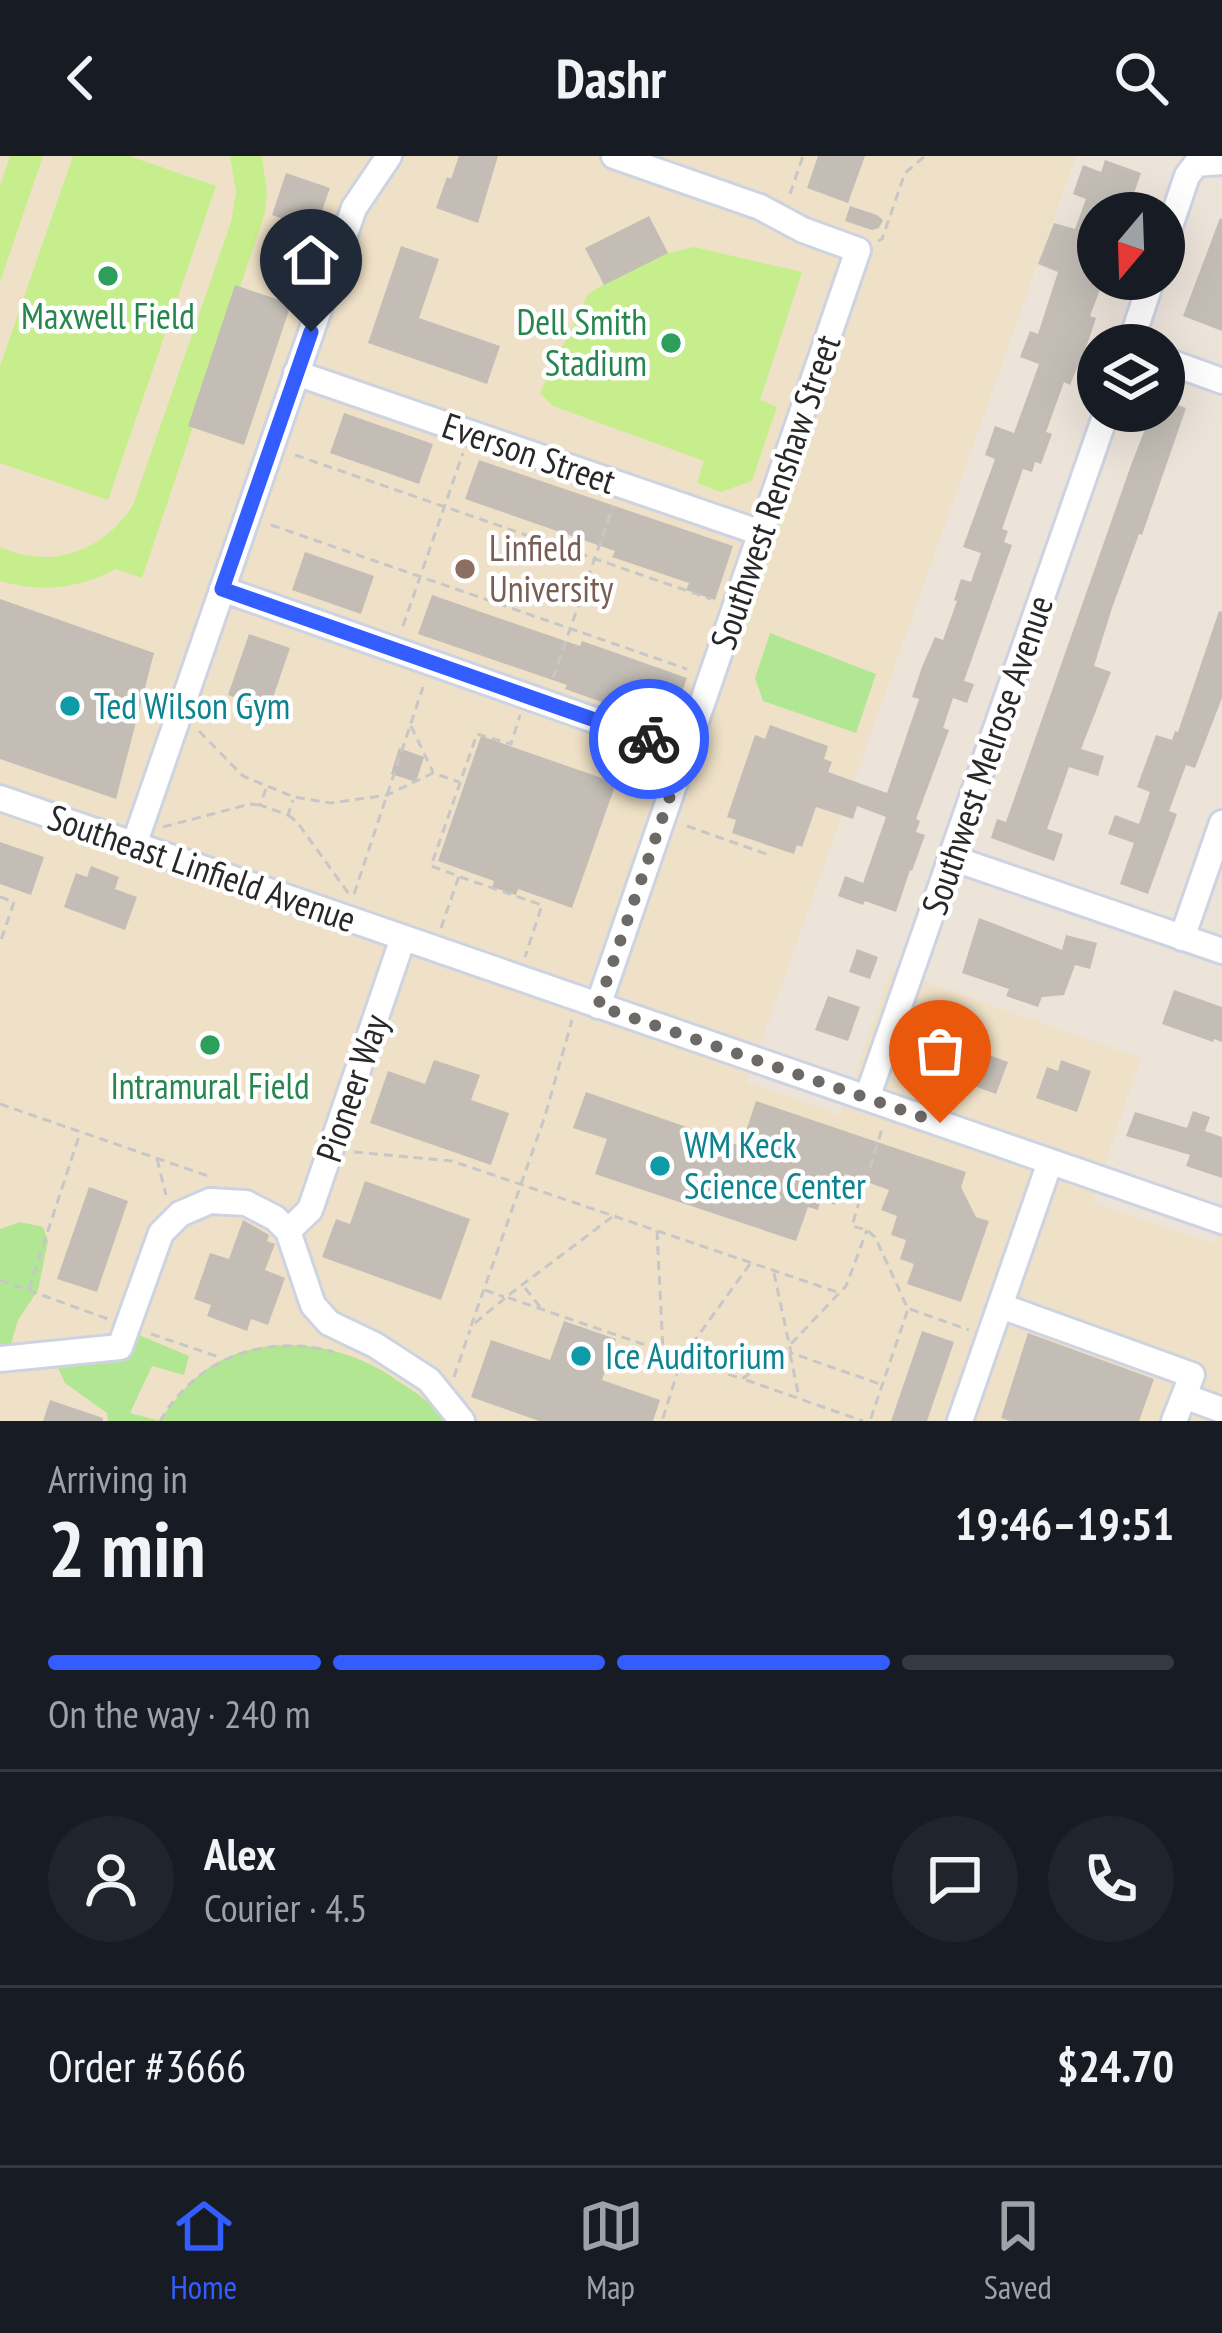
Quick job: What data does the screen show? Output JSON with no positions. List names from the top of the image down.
{
  "streets": {
    "street": [
      "Everson Street",
      "Southwest Renshaw Street",
      "Southwest Melrose Avenue",
      "Southeast Linfield Avenue",
      "Pioneer Way"
    ]
  },
  "crossings": [
    ["Everson Street", "Southwest Renshaw Street"],
    ["Southwest Renshaw Street", "Southeast Linfield Avenue"],
    ["Southwest Melrose Avenue", "Southeast Linfield Avenue"],
    ["Southeast Linfield Avenue", "Pioneer Way"]
  ],
  "places": [
    "Maxwell Field",
    "Dell Smith Stadium",
    "Linfield University",
    "Ted Wilson Gym",
    "Intramural Field",
    "WM Keck Science Center",
    "Ice Auditorium"
  ],
  "north": "bottom",
  "page": {
    "header": "Dashr",
    "heading": ["2 min", "Arriving in", "19:46–19:51"],
    "panel": [
      "Alex",
      "Courier · 4.5",
      "Order #3666",
      "$24.70"
    ],
    "bar": "On the way · 240 m",
    "tabs": ["Home", "Map", "Saved"]
  }
}
